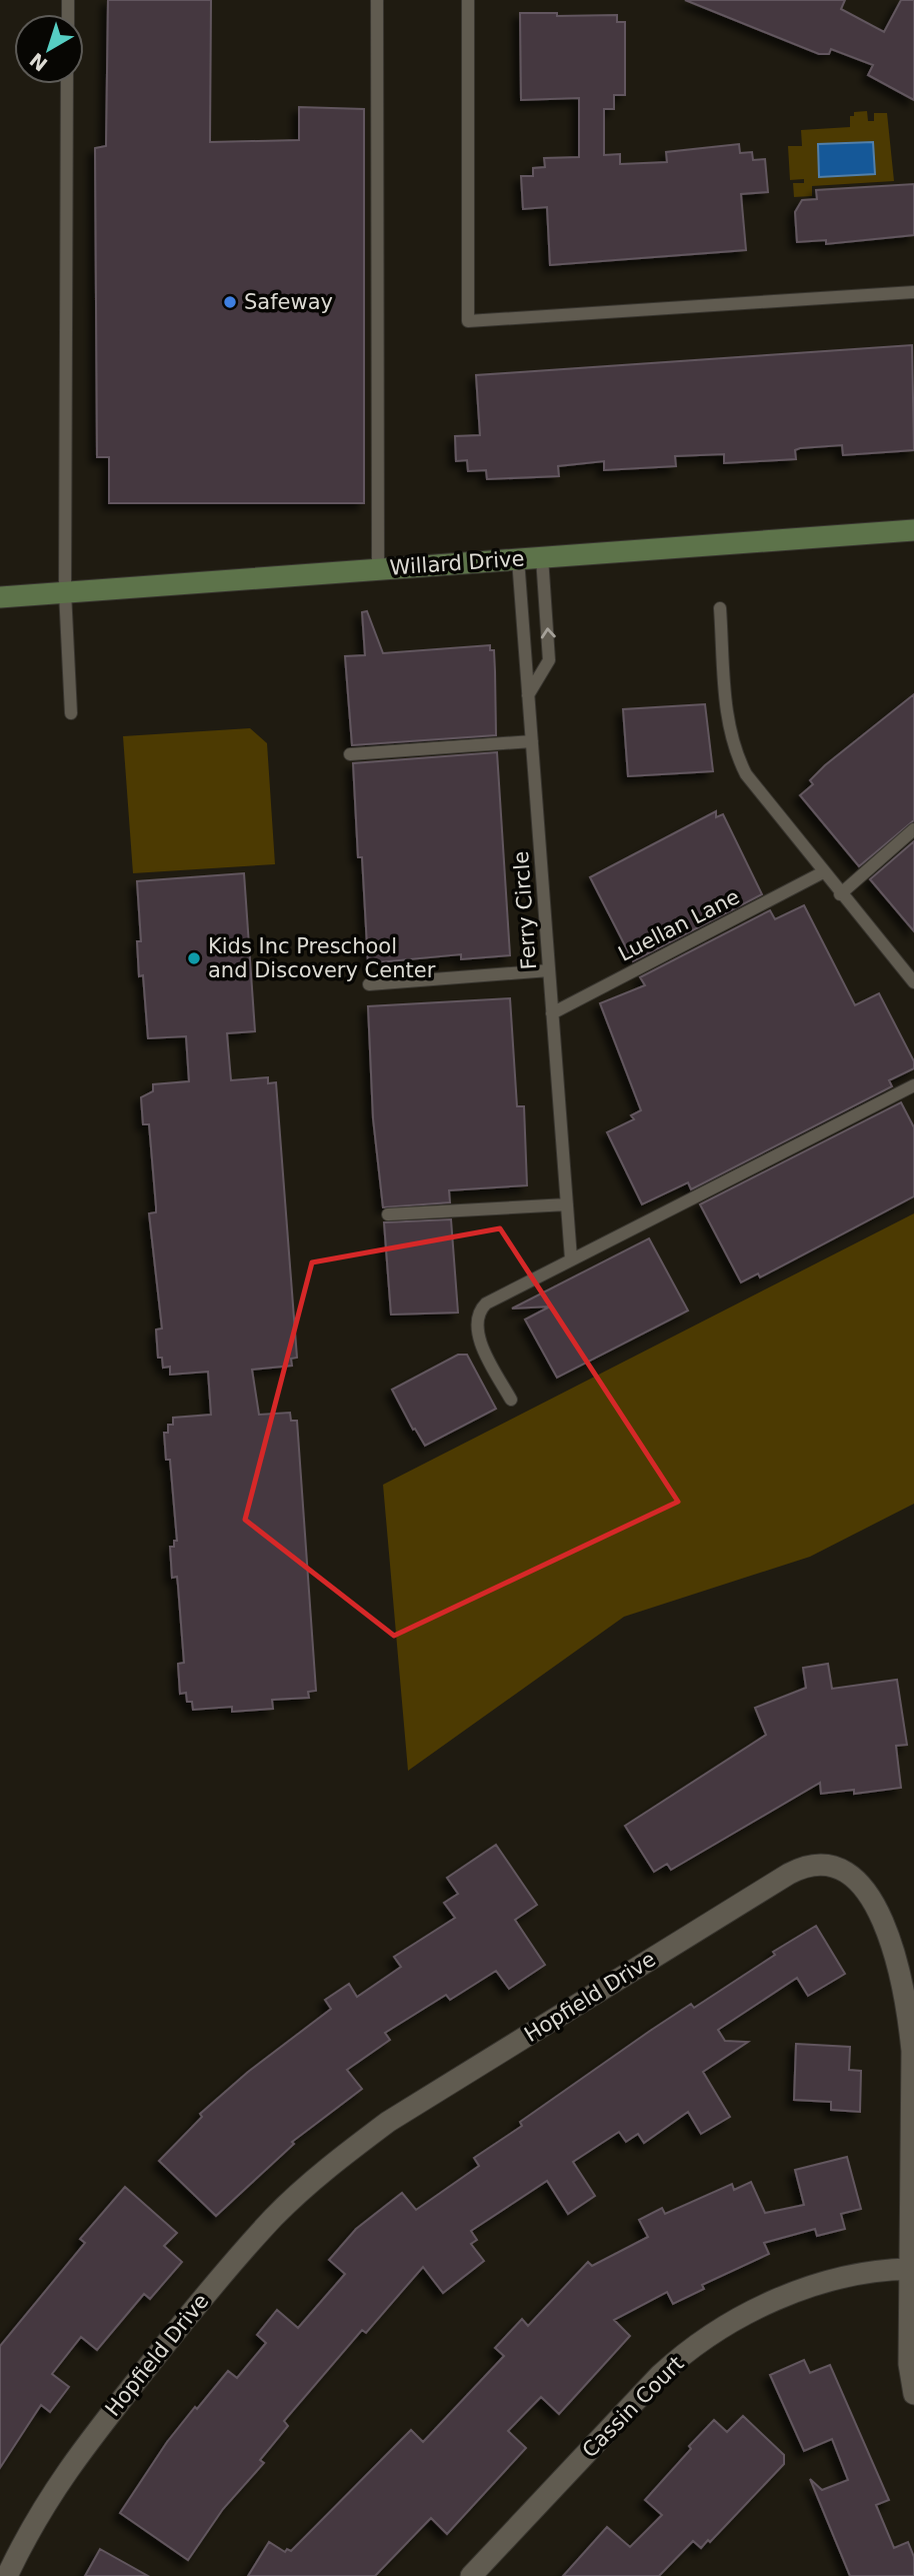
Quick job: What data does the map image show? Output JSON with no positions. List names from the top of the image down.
{
  "streets": {
    "street": ["Willard Drive", "Hopfield Drive", "Cassin Court"],
    "lane": ["Ferry Circle", "Luellan Lane"]
  },
  "crossings": [
    ["Willard Drive", "Ferry Circle"],
    ["Ferry Circle", "Luellan Lane"],
    ["Hopfield Drive", "Cassin Court"]
  ],
  "places": ["Safeway", "Kids Inc Preschool and Discovery Center"],
  "north": "bottom left"
}
